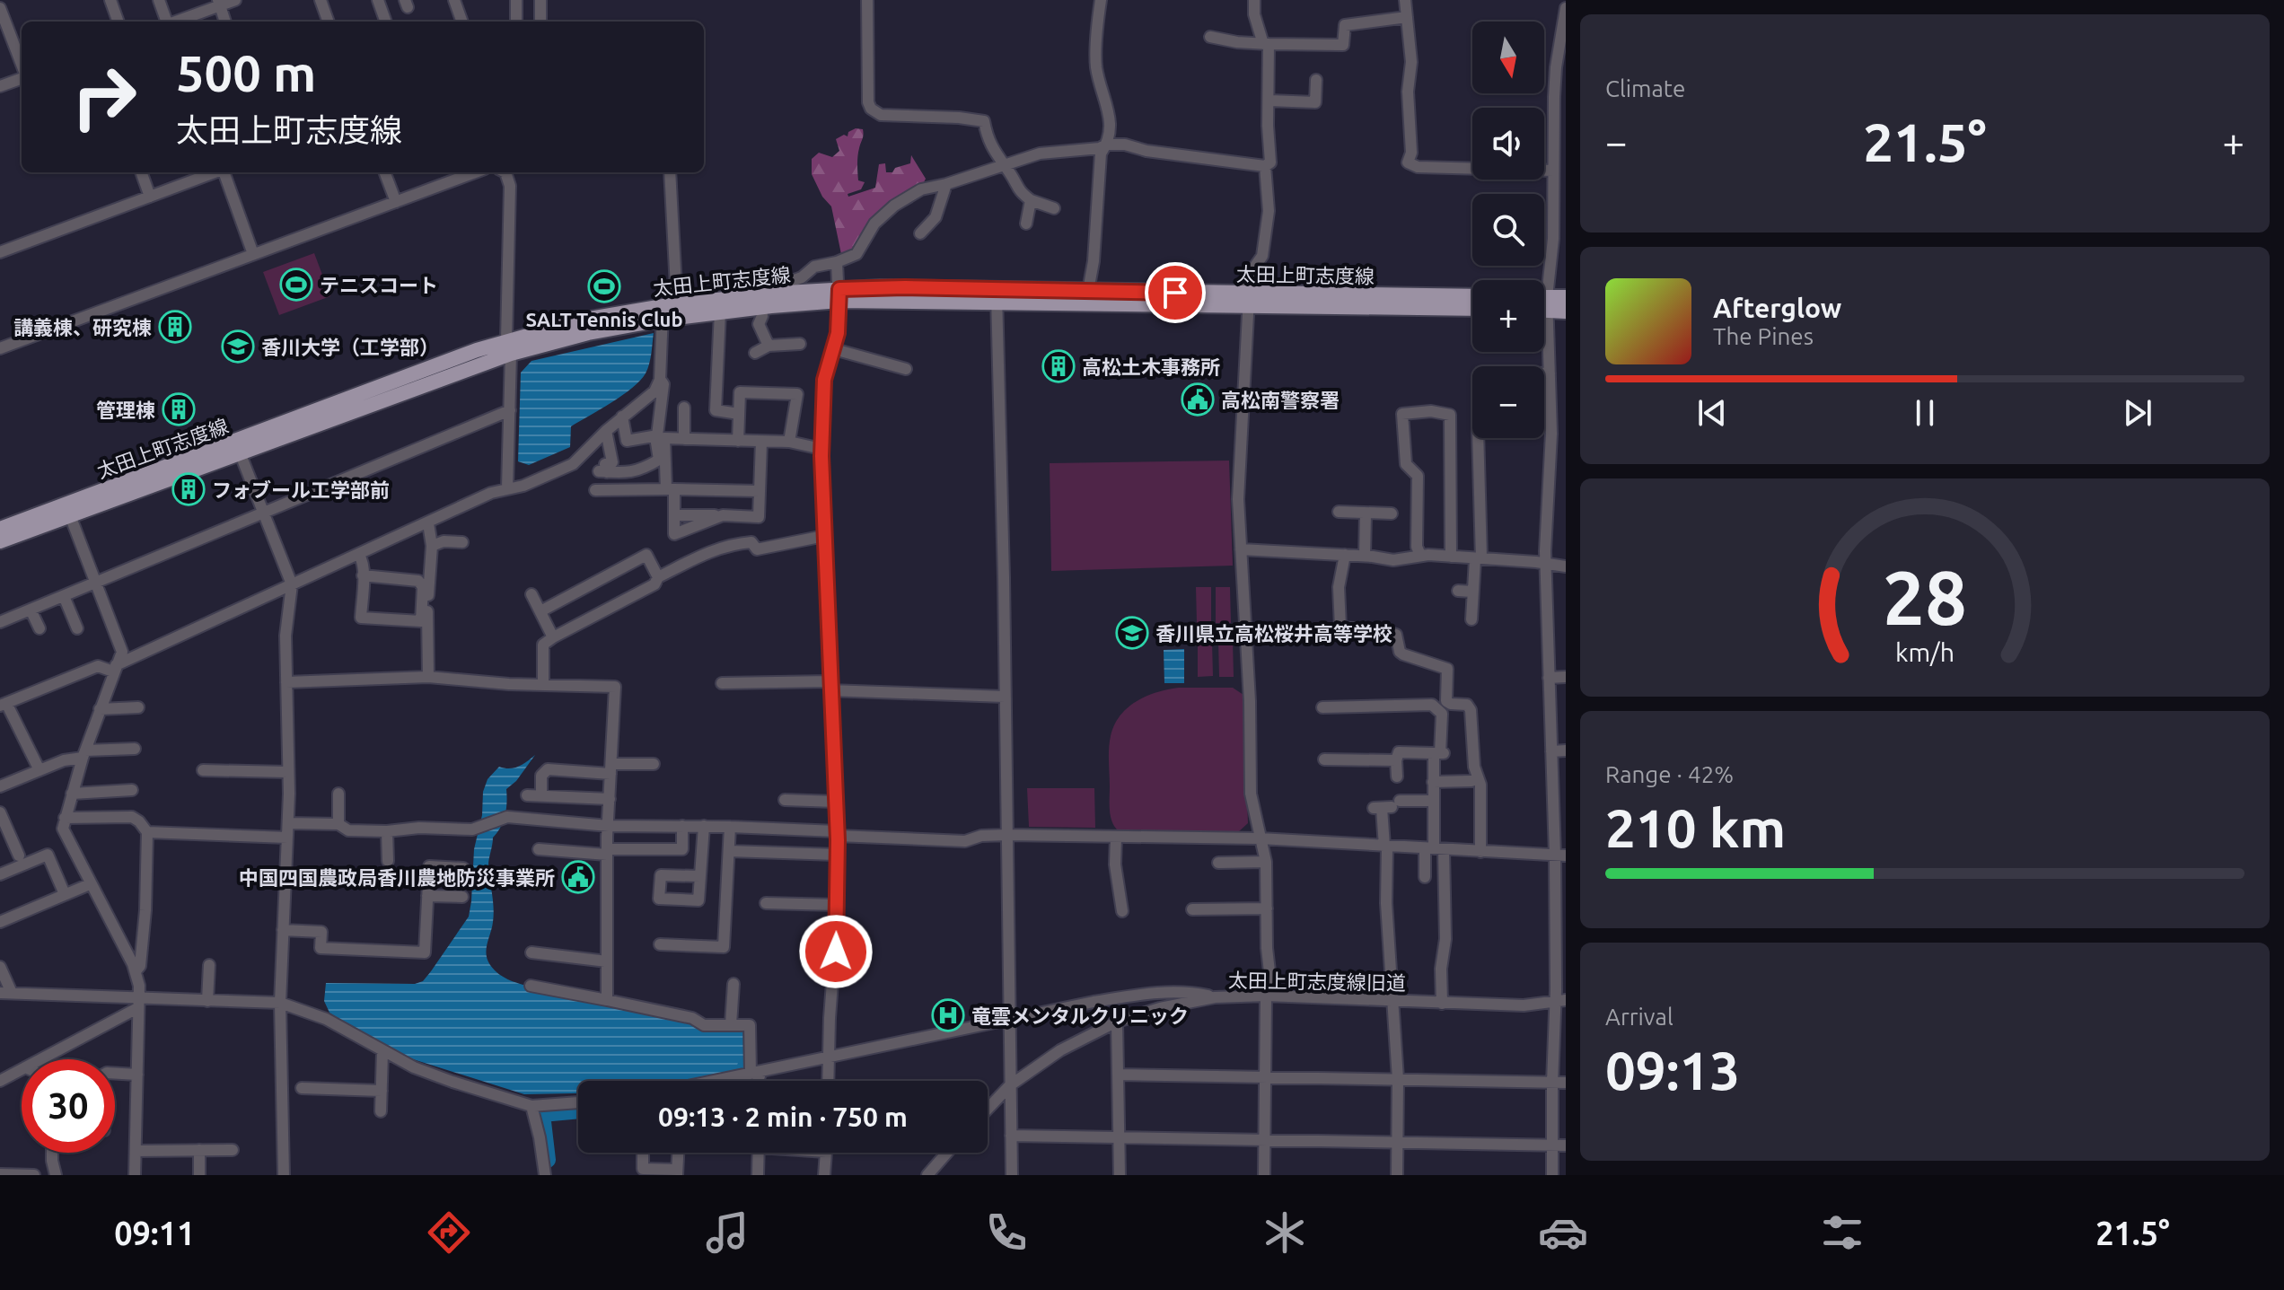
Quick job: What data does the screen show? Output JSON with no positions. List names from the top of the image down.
{
  "streets": {
    "main road": ["太田上町志度線"],
    "street": ["太田上町志度線旧道"]
  },
  "places": {
    "sports": ["テニスコート", "SALT Tennis Club"],
    "building": [
      "講義棟、研究棟",
      "高松土木事務所",
      "管理棟",
      "フォブール工学部前"
    ],
    "school or university": ["香川大学（工学部）", "香川県立高松桜井高等学校"],
    "public building": ["高松南警察署", "中国四国農政局香川農地防災事業所"],
    "hospital": ["竜雲メンタルクリニック"]
  },
  "north": "bottom",
  "page": {
    "tile": [
      "Climate",
      ["Range · 42%", "210 km"],
      ["Arrival", "09:13"]
    ],
    "map_buttons": ["+", "−"],
    "turn": ["500 m", "太田上町志度線"],
    "heat": ["−", "21.5°", "+"],
    "song": ["Afterglow", "The Pines"],
    "limit": "30",
    "trip": "09:13 · 2 min · 750 m",
    "tabs": ["09:11", "21.5°"],
    "gauge": ["28", "km/h"]
  }
}
